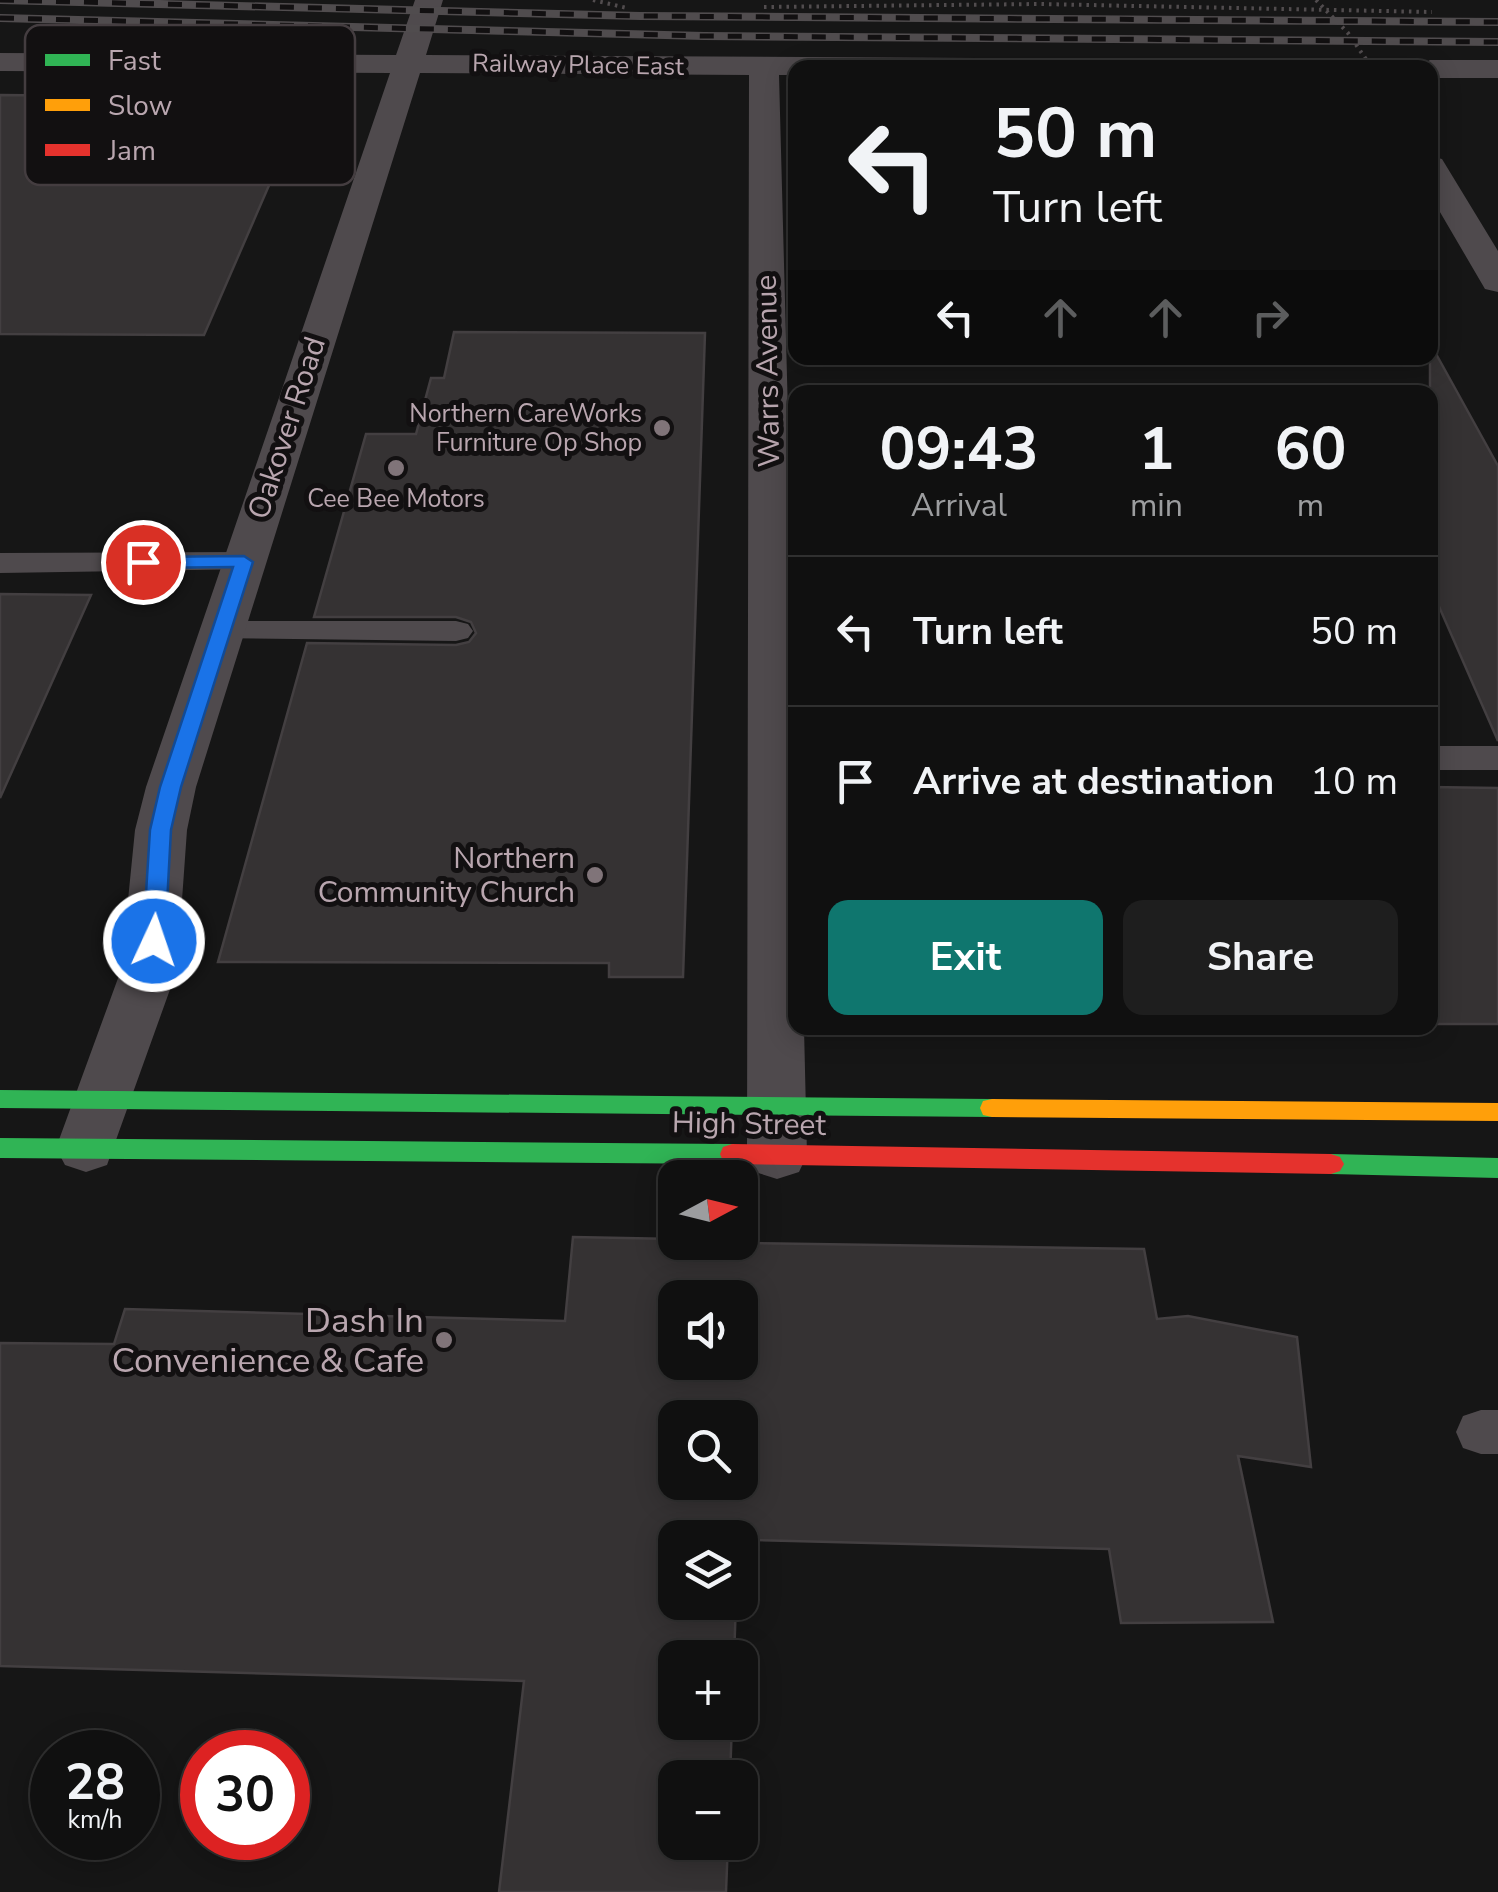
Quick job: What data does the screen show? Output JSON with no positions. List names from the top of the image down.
{
  "streets": {
    "main road": ["High Street"],
    "street": ["Railway Place East", "Warrs Avenue", "Oakover Road"]
  },
  "crossings": [
    ["Railway Place East", "Warrs Avenue"],
    ["Railway Place East", "Oakover Road"],
    ["Warrs Avenue", "High Street"],
    ["Oakover Road", "High Street"]
  ],
  "places": [
    "Northern CareWorks Furniture Op Shop",
    "Cee Bee Motors",
    "Northern Community Church",
    "Dash In Convenience & Cafe"
  ],
  "legend": ["Fast", "Slow", "Jam"],
  "north": "right",
  "page": {
    "turn": ["50 m", "Turn left"],
    "eta": [
      "09:43",
      "Arrival",
      "1",
      "min",
      "60",
      "m"
    ],
    "list": [
      {
        "name": "Turn left",
        "value": "50 m"
      },
      {
        "name": "Arrive at destination",
        "value": "10 m"
      }
    ],
    "buttons": ["Exit", "Share"],
    "map_buttons": ["+", "−"],
    "speed": "28 km/h",
    "limit": "30"
  }
}
